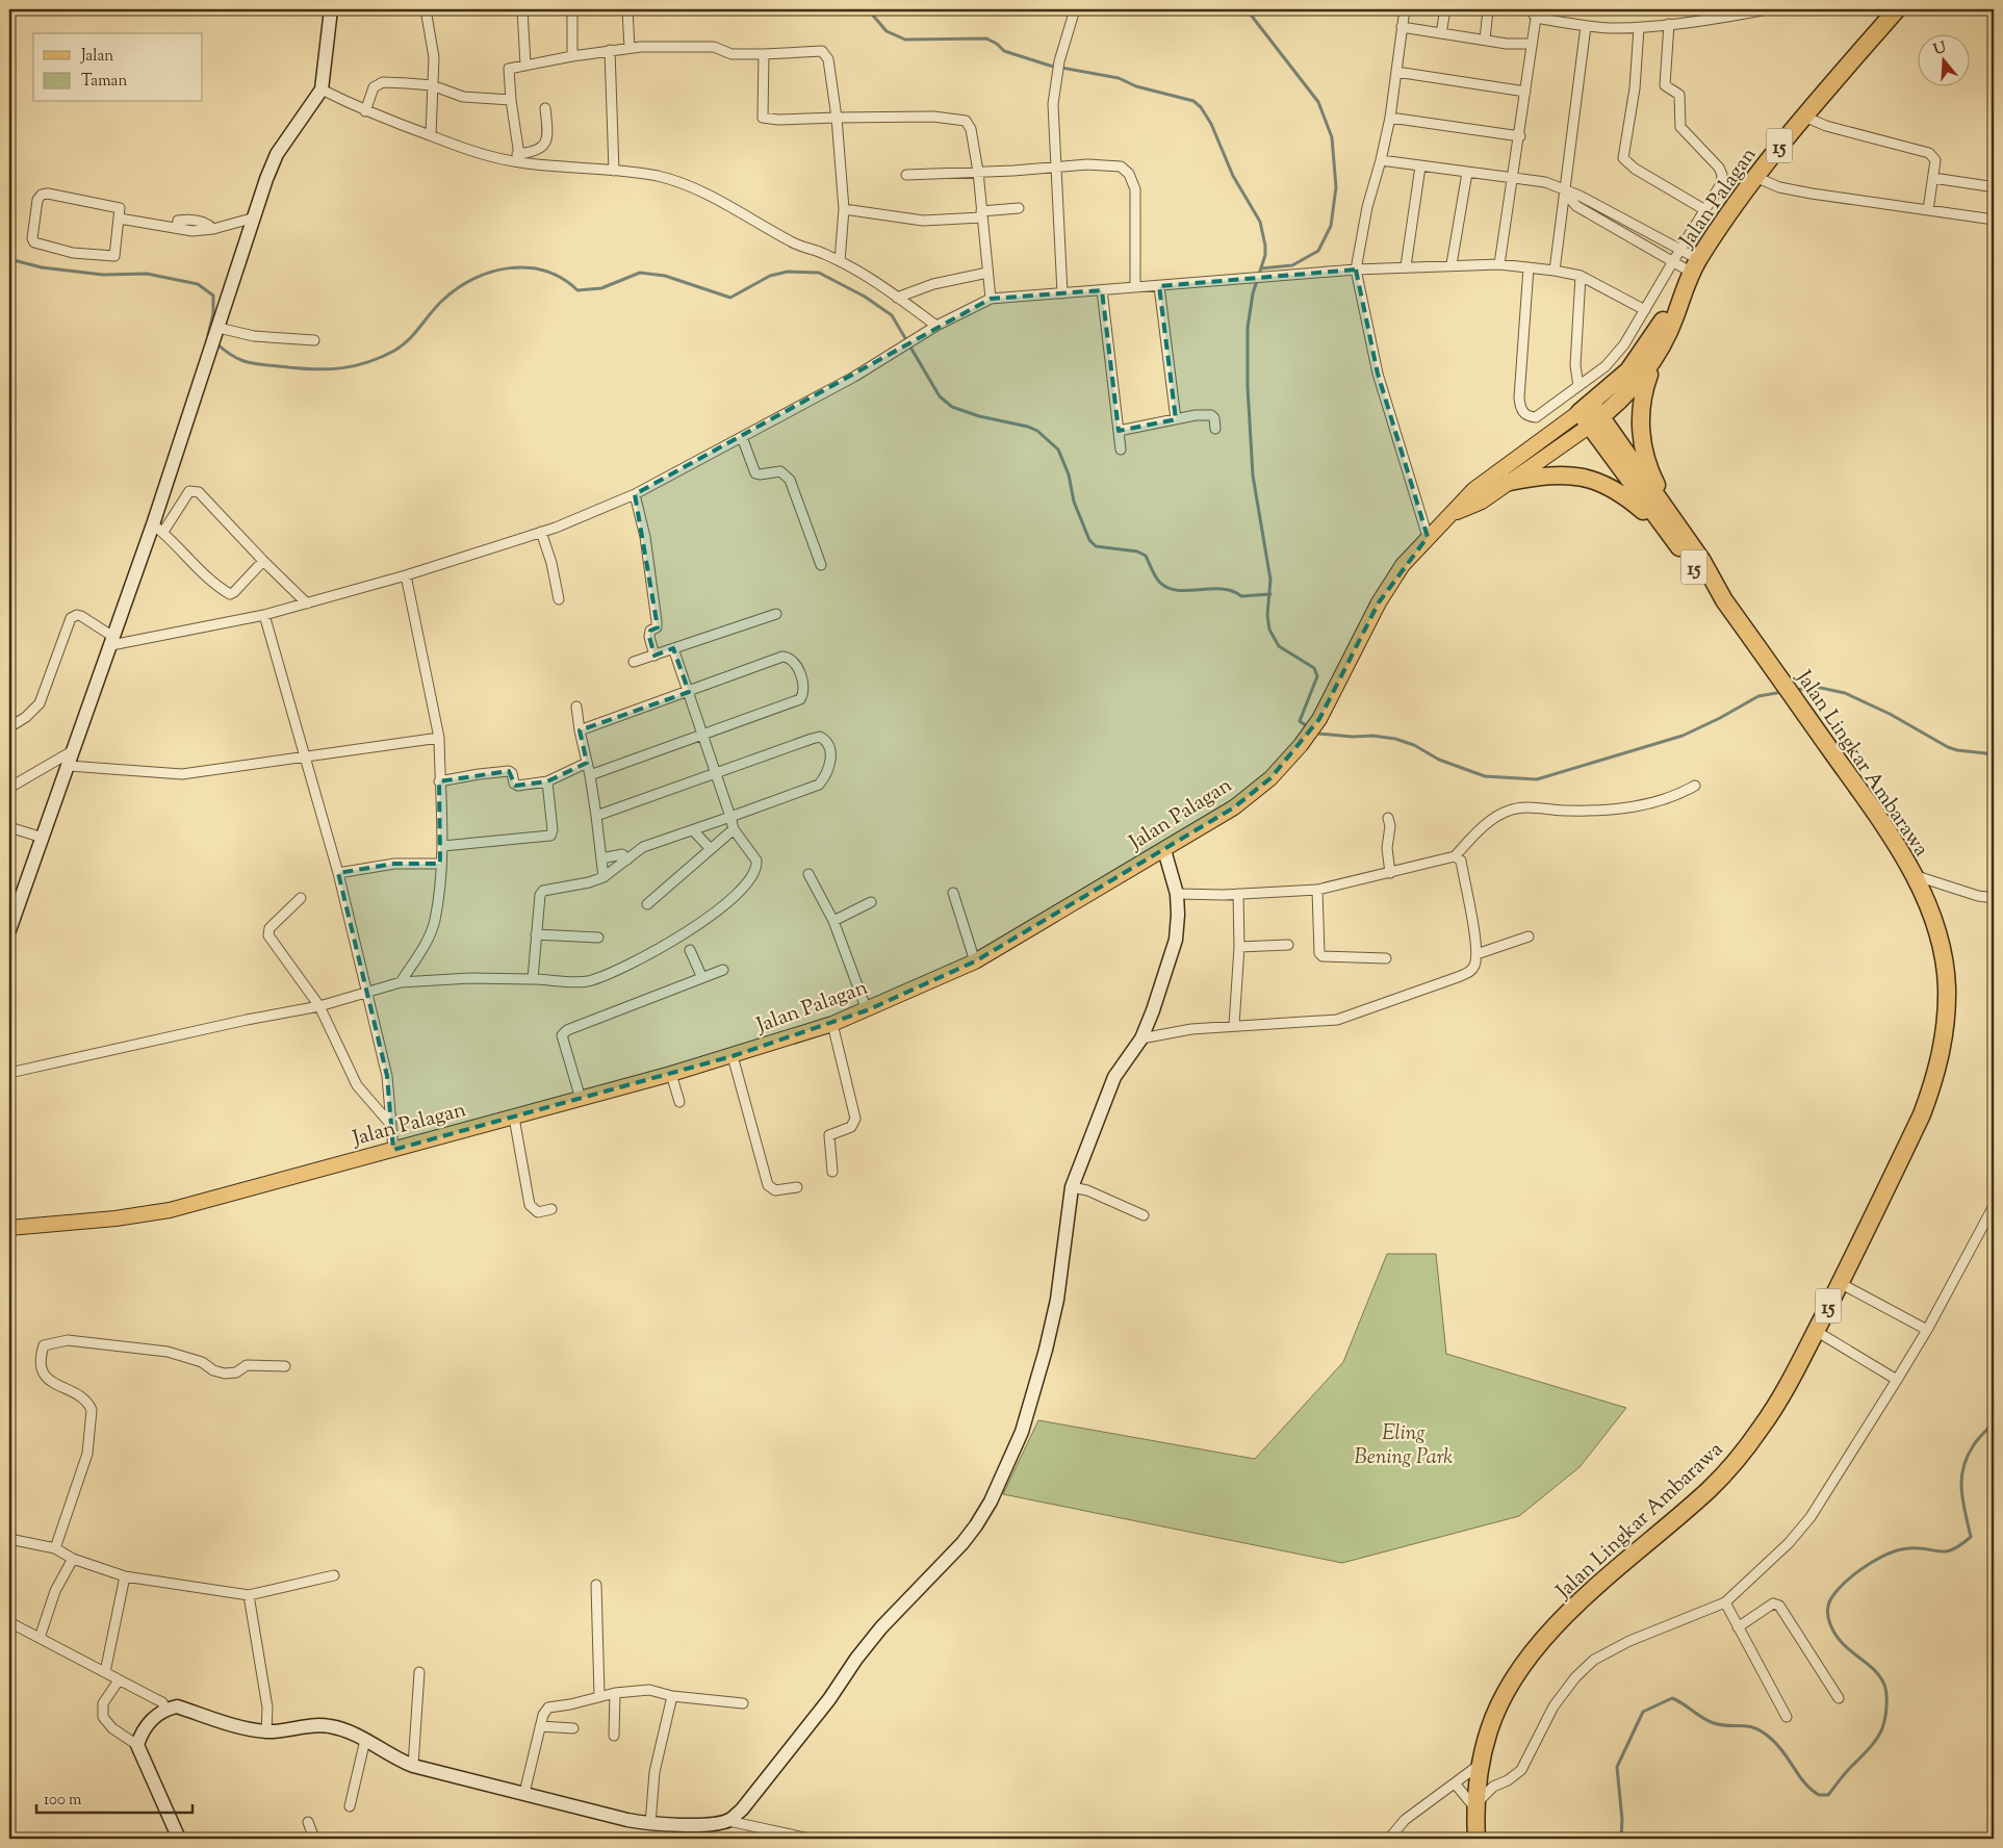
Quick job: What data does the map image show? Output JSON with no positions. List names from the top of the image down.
{
  "streets": {
    "highway": ["15", "Jalan Palagan", "Jalan Lingkar Ambarawa"]
  },
  "crossings": [
    ["15", "Jalan Palagan"],
    ["15", "Jalan Lingkar Ambarawa"],
    ["Jalan Palagan", "Jalan Lingkar Ambarawa"]
  ],
  "parks": ["Eling Bening Park"],
  "legend": ["Jalan", "Taman"],
  "scale_bar": "100 m",
  "north": "top"
}
